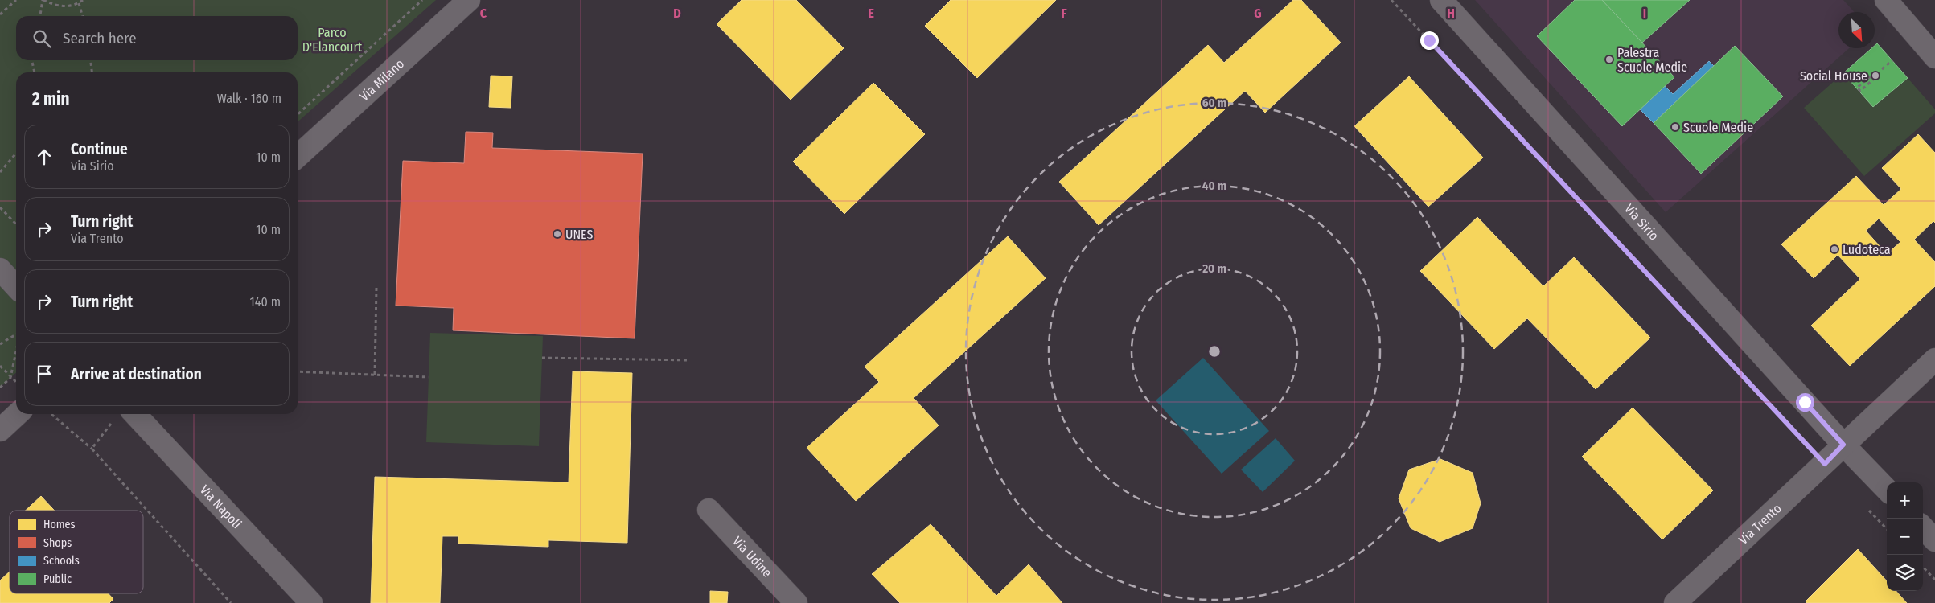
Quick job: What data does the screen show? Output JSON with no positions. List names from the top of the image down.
{
  "streets": {
    "street": [
      "Via Milano",
      "Via Sirio",
      "Via Napoli",
      "Via Trento",
      "Via Udine"
    ]
  },
  "crossings": [
    ["Via Sirio", "Via Trento"]
  ],
  "parks": ["Parco D'Elancourt"],
  "places": [
    "Palestra Scuole Medie",
    "Social House",
    "Scuole Medie",
    "UNES",
    "Ludoteca"
  ],
  "legend": [
    "Homes",
    "Shops",
    "Schools",
    "Public"
  ],
  "north": "bottom right",
  "page": {
    "search": "Search here",
    "heading": ["2 min", "Walk · 160 m"],
    "list": [
      ["Continue", "Via Sirio", "10 m"],
      ["Turn right", "Via Trento", "10 m"],
      ["Turn right", "140 m"],
      "Arrive at destination"
    ],
    "map_buttons": ["+", "−"]
  },
  "grid": {
    "columns": [
      "C",
      "D",
      "E",
      "F",
      "G",
      "H",
      "I"
    ]
  },
  "rings": ["60 m", "40 m", "20 m"]
}
